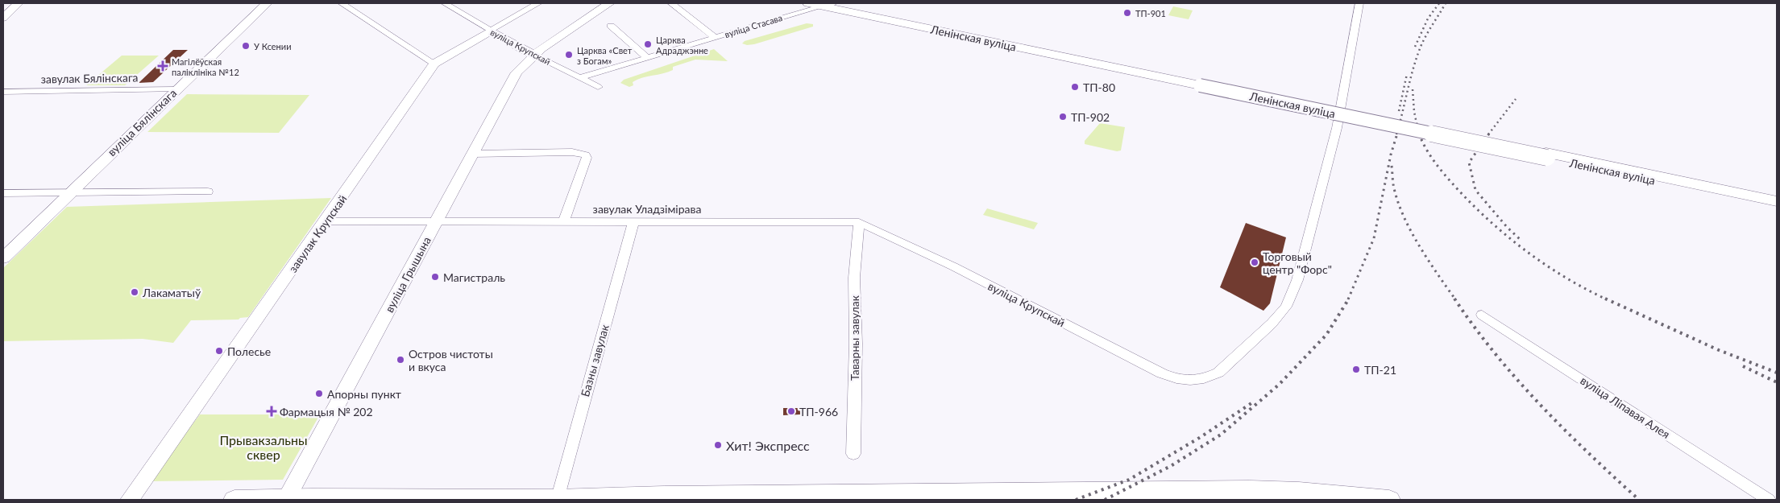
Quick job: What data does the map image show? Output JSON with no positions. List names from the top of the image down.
{
  "streets": {
    "main road": [
      "Ленінская вуліца",
      "вуліца Крупскай",
      "вуліца Бялінскага",
      "завулак Крупскай",
      "вуліца Грышына"
    ],
    "street": [
      "вуліца Стасава",
      "завулак Бялінскага",
      "завулак Уладзімірава",
      "Таварны завулак",
      "Базны завулак",
      "вуліца Ліпавая Алея"
    ]
  },
  "crossings": [
    ["вуліца Стасава", "Ленінская вуліца"],
    ["вуліца Стасава", "вуліца Крупскай"],
    ["вуліца Крупскай", "завулак Уладзімірава"],
    ["вуліца Крупскай", "завулак Крупскай"],
    ["вуліца Крупскай", "вуліца Грышына"],
    ["вуліца Крупскай", "Таварны завулак"],
    ["завулак Бялінскага", "вуліца Бялінскага"],
    ["завулак Уладзімірава", "завулак Крупскай"],
    ["завулак Уладзімірава", "вуліца Грышына"],
    ["завулак Уладзімірава", "Таварны завулак"],
    ["завулак Уладзімірава", "Базны завулак"]
  ],
  "parks": ["Прывакзальны сквер"],
  "places": {
    "other": [
      "ТП-901",
      "Царква Адраджэнне",
      "У Ксении",
      "Царква «Свет з Богам»",
      "ТП-80",
      "ТП-902",
      "Торговый центр \"Форс\"",
      "Магистраль",
      "Лакаматыў",
      "Полесье",
      "Остров чистоты и вкуса",
      "ТП-21",
      "Апорны пункт",
      "ТП-966",
      "Хит! Экспресс"
    ],
    "health": ["Магілёўская паліклініка №12", "Фармацыя № 202"]
  }
}
